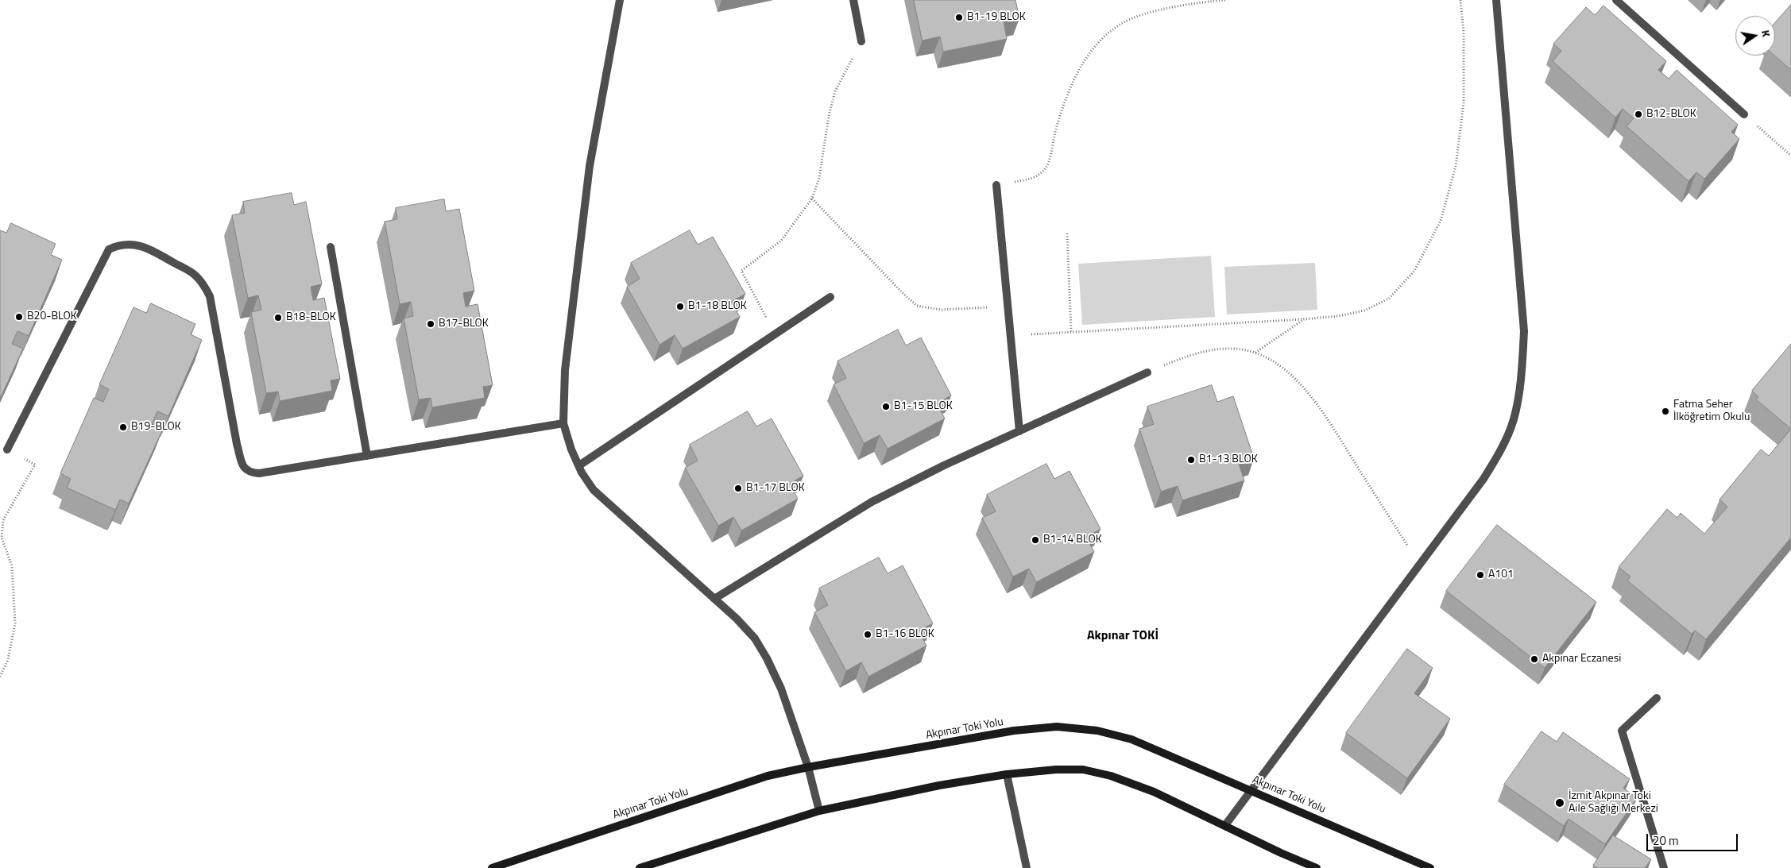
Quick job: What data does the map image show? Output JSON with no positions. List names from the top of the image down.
{
  "streets": {
    "main road": ["Akpınar Toki Yolu"]
  },
  "districts": ["Akpınar TOKİ"],
  "places": [
    "B1-19 BLOK",
    "B12-BLOK",
    "B1-18 BLOK",
    "B20-BLOK",
    "B18-BLOK",
    "B17-BLOK",
    "B1-15 BLOK",
    "Fatma Seher İlköğretim Okulu",
    "B19-BLOK",
    "B1-13 BLOK",
    "B1-17 BLOK",
    "B1-14 BLOK",
    "A101",
    "B1-16 BLOK",
    "Akpınar Eczanesi",
    "İzmit Akpınar Toki Aile Sağlığı Merkezi"
  ],
  "scale_bar": "20 m",
  "north": "right"
}
